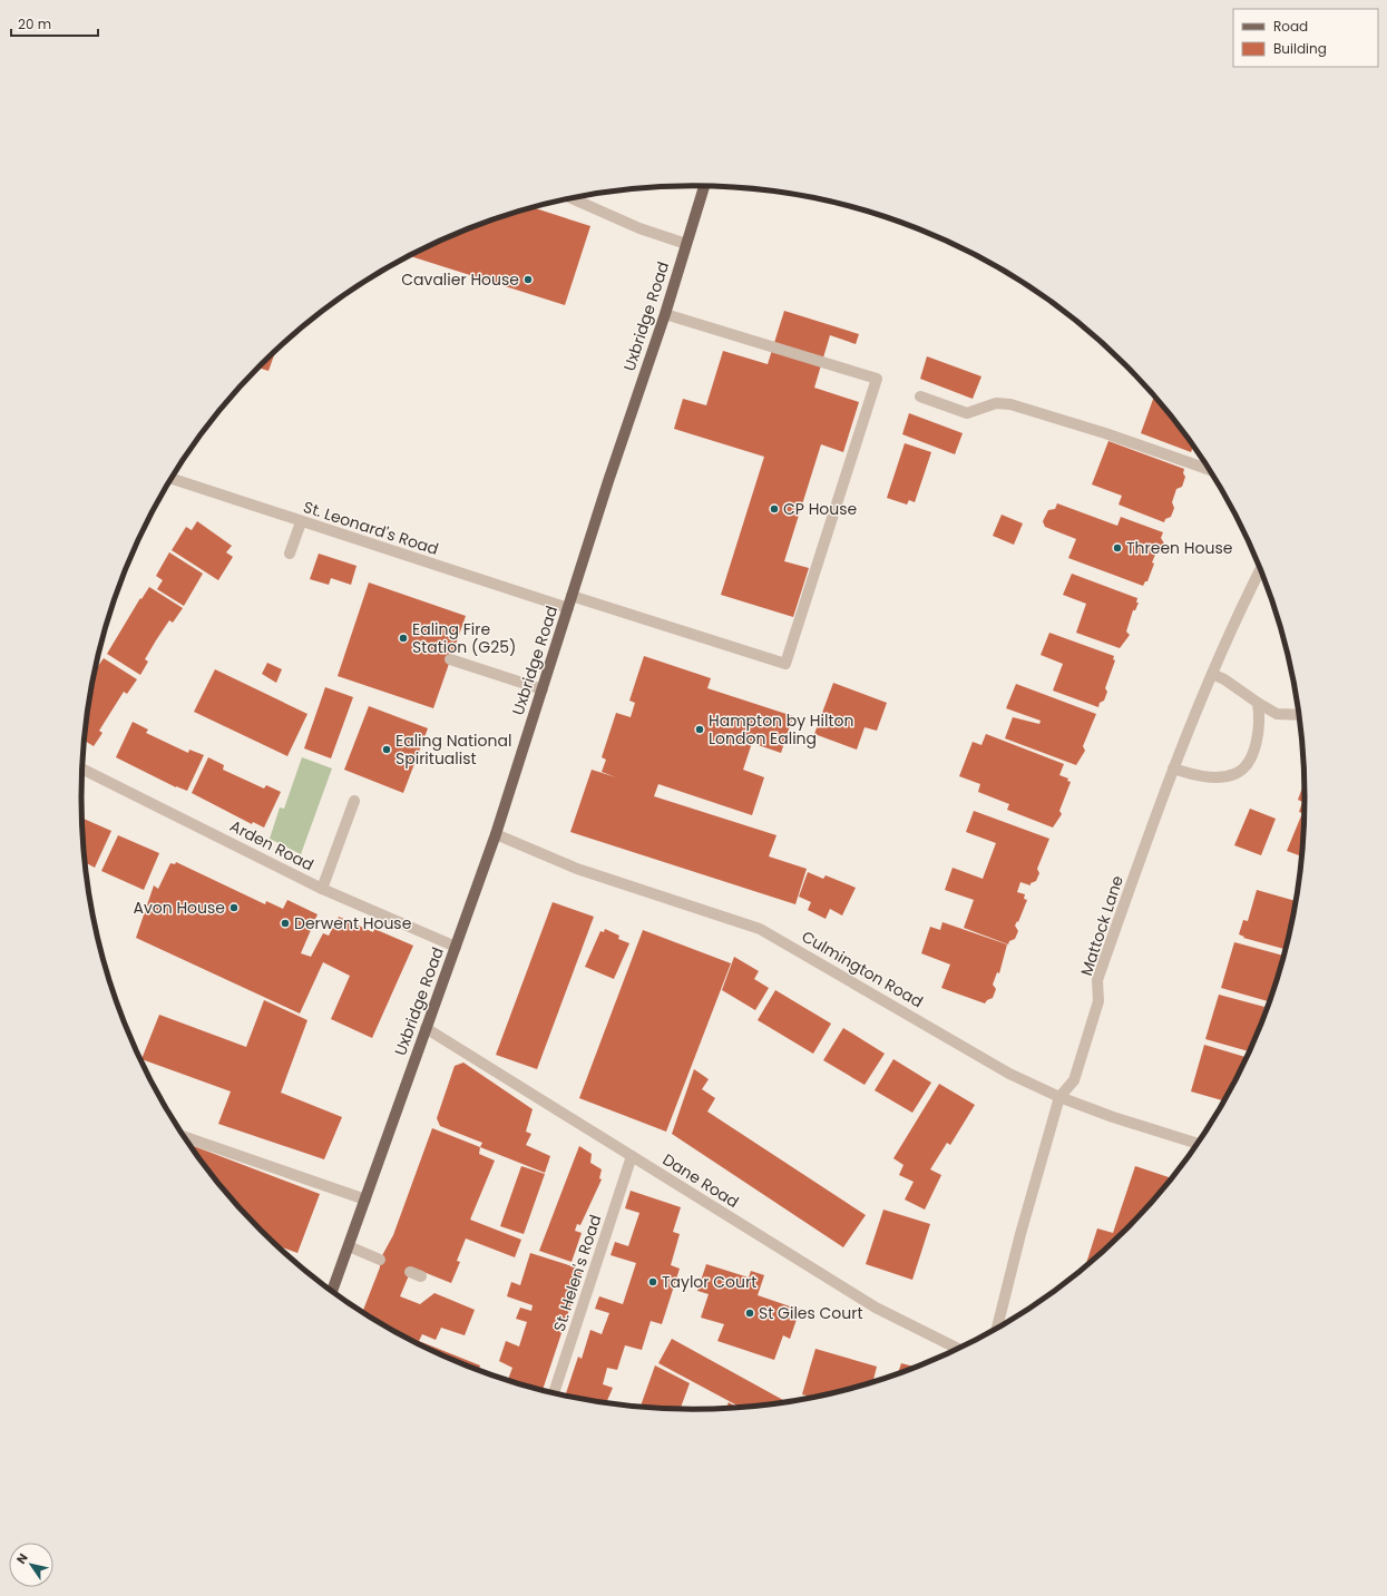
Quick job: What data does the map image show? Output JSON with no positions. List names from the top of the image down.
{
  "streets": {
    "main road": ["Uxbridge Road"],
    "street": [
      "St. Leonard's Road",
      "Arden Road",
      "Mattock Lane",
      "Culmington Road",
      "Dane Road",
      "St. Helen's Road"
    ]
  },
  "crossings": [
    ["Uxbridge Road", "St. Leonard's Road"],
    ["Uxbridge Road", "Arden Road"],
    ["Uxbridge Road", "Culmington Road"],
    ["Uxbridge Road", "Dane Road"],
    ["Mattock Lane", "Culmington Road"],
    ["Dane Road", "St. Helen's Road"]
  ],
  "places": [
    "Cavalier House",
    "CP House",
    "Threen House",
    "Ealing Fire Station (G25)",
    "Hampton by Hilton London Ealing",
    "Ealing National Spiritualist",
    "Avon House",
    "Derwent House",
    "Taylor Court",
    "St Giles Court"
  ],
  "legend": ["Road", "Building"],
  "scale_bar": "20 m",
  "north": "top left"
}
